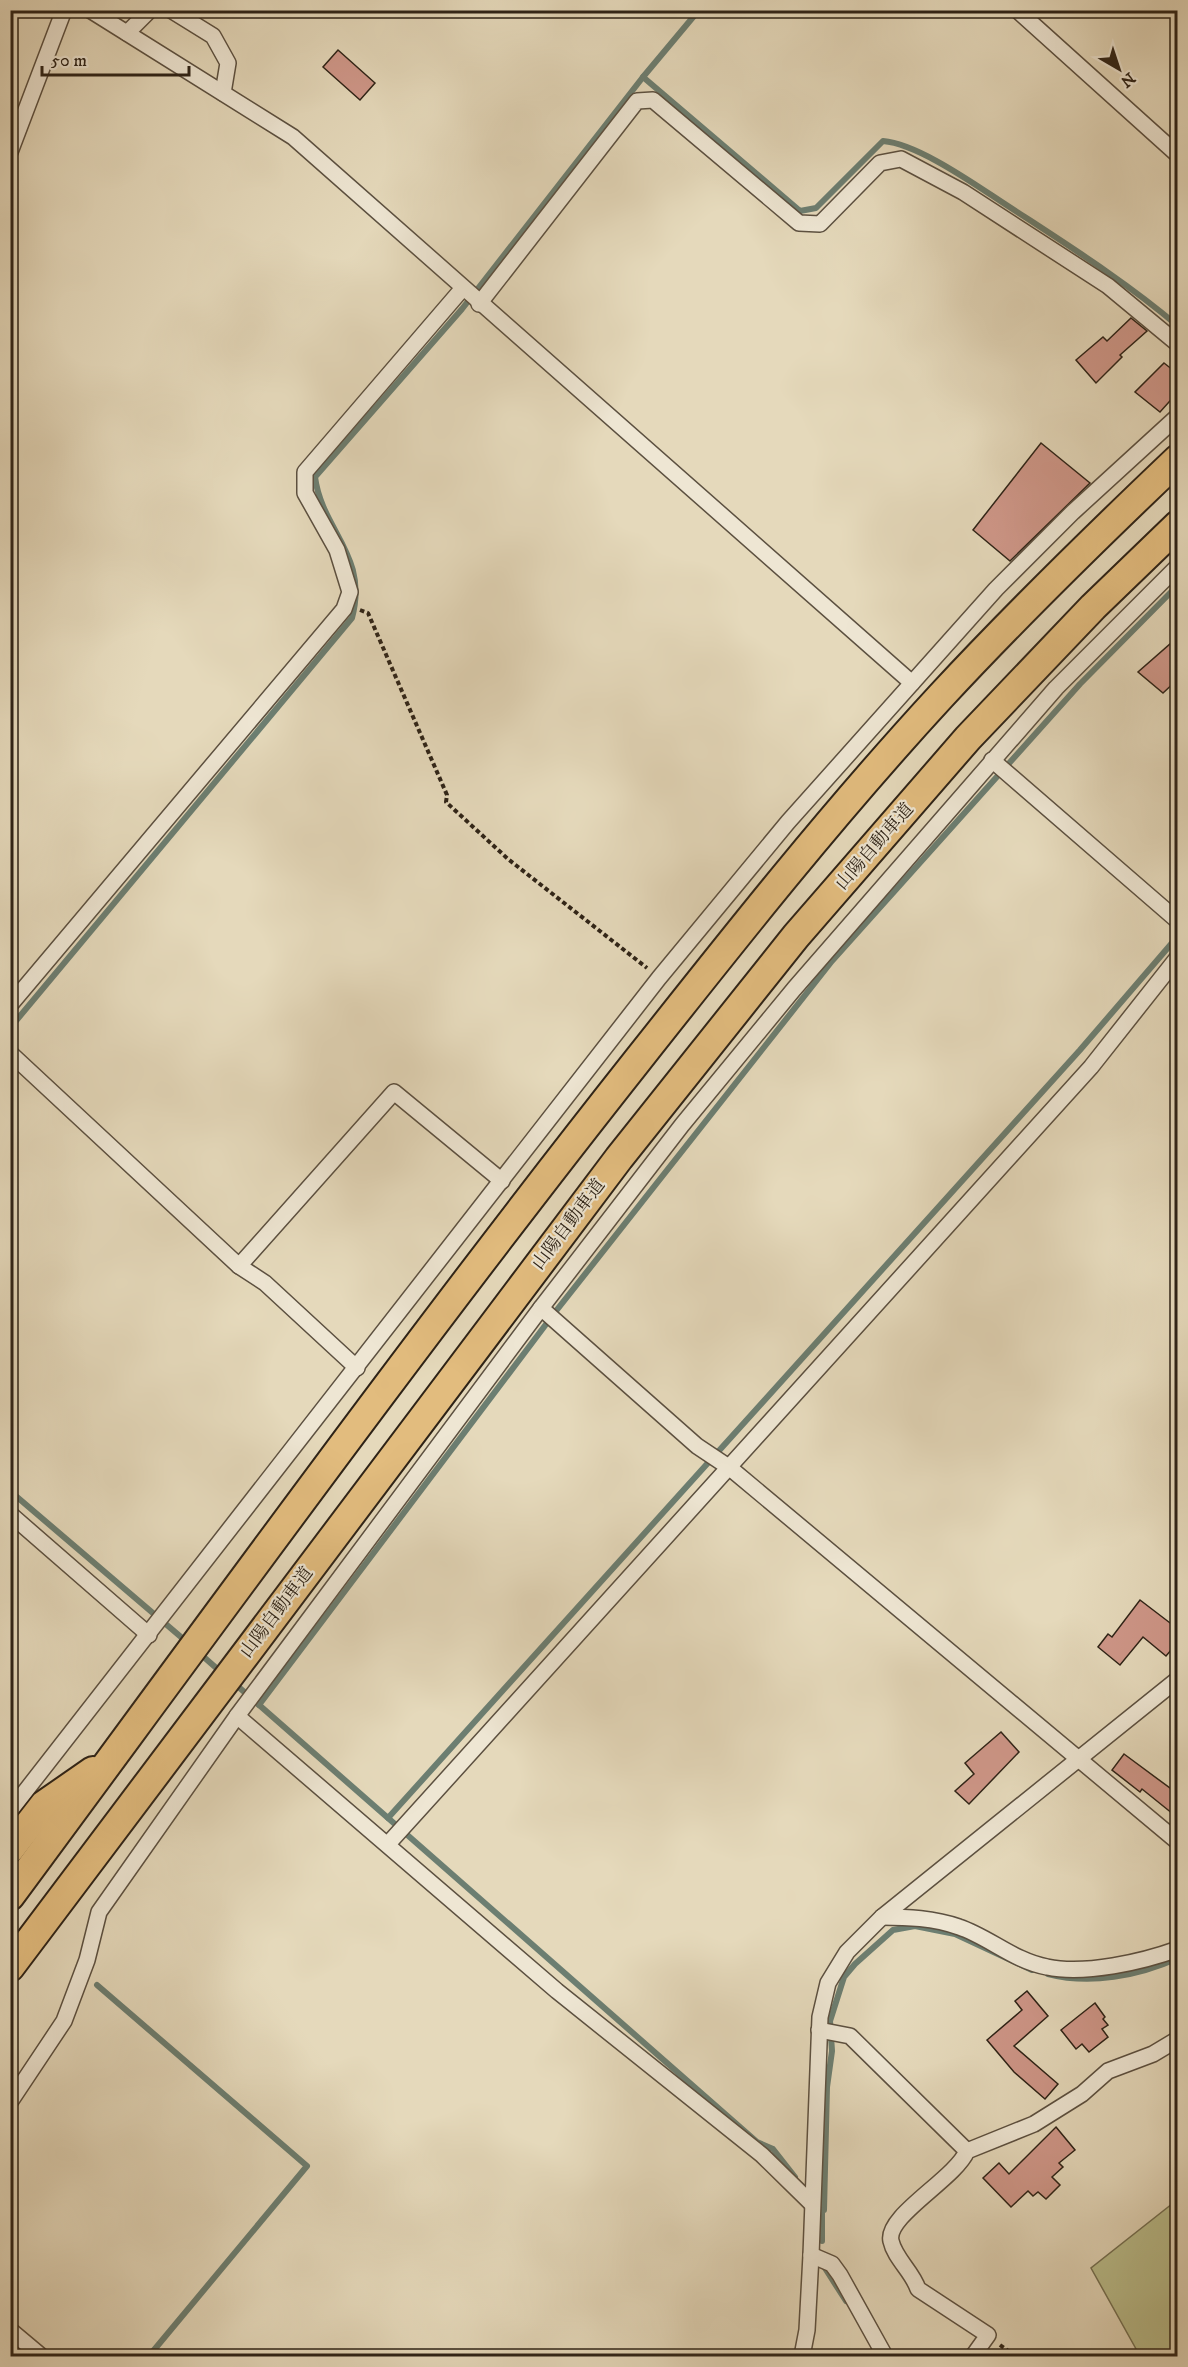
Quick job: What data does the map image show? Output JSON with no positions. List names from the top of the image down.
{
  "streets": {
    "highway": ["山陽自動車道"]
  },
  "scale_bar": "50 m",
  "north": "bottom right"
}
